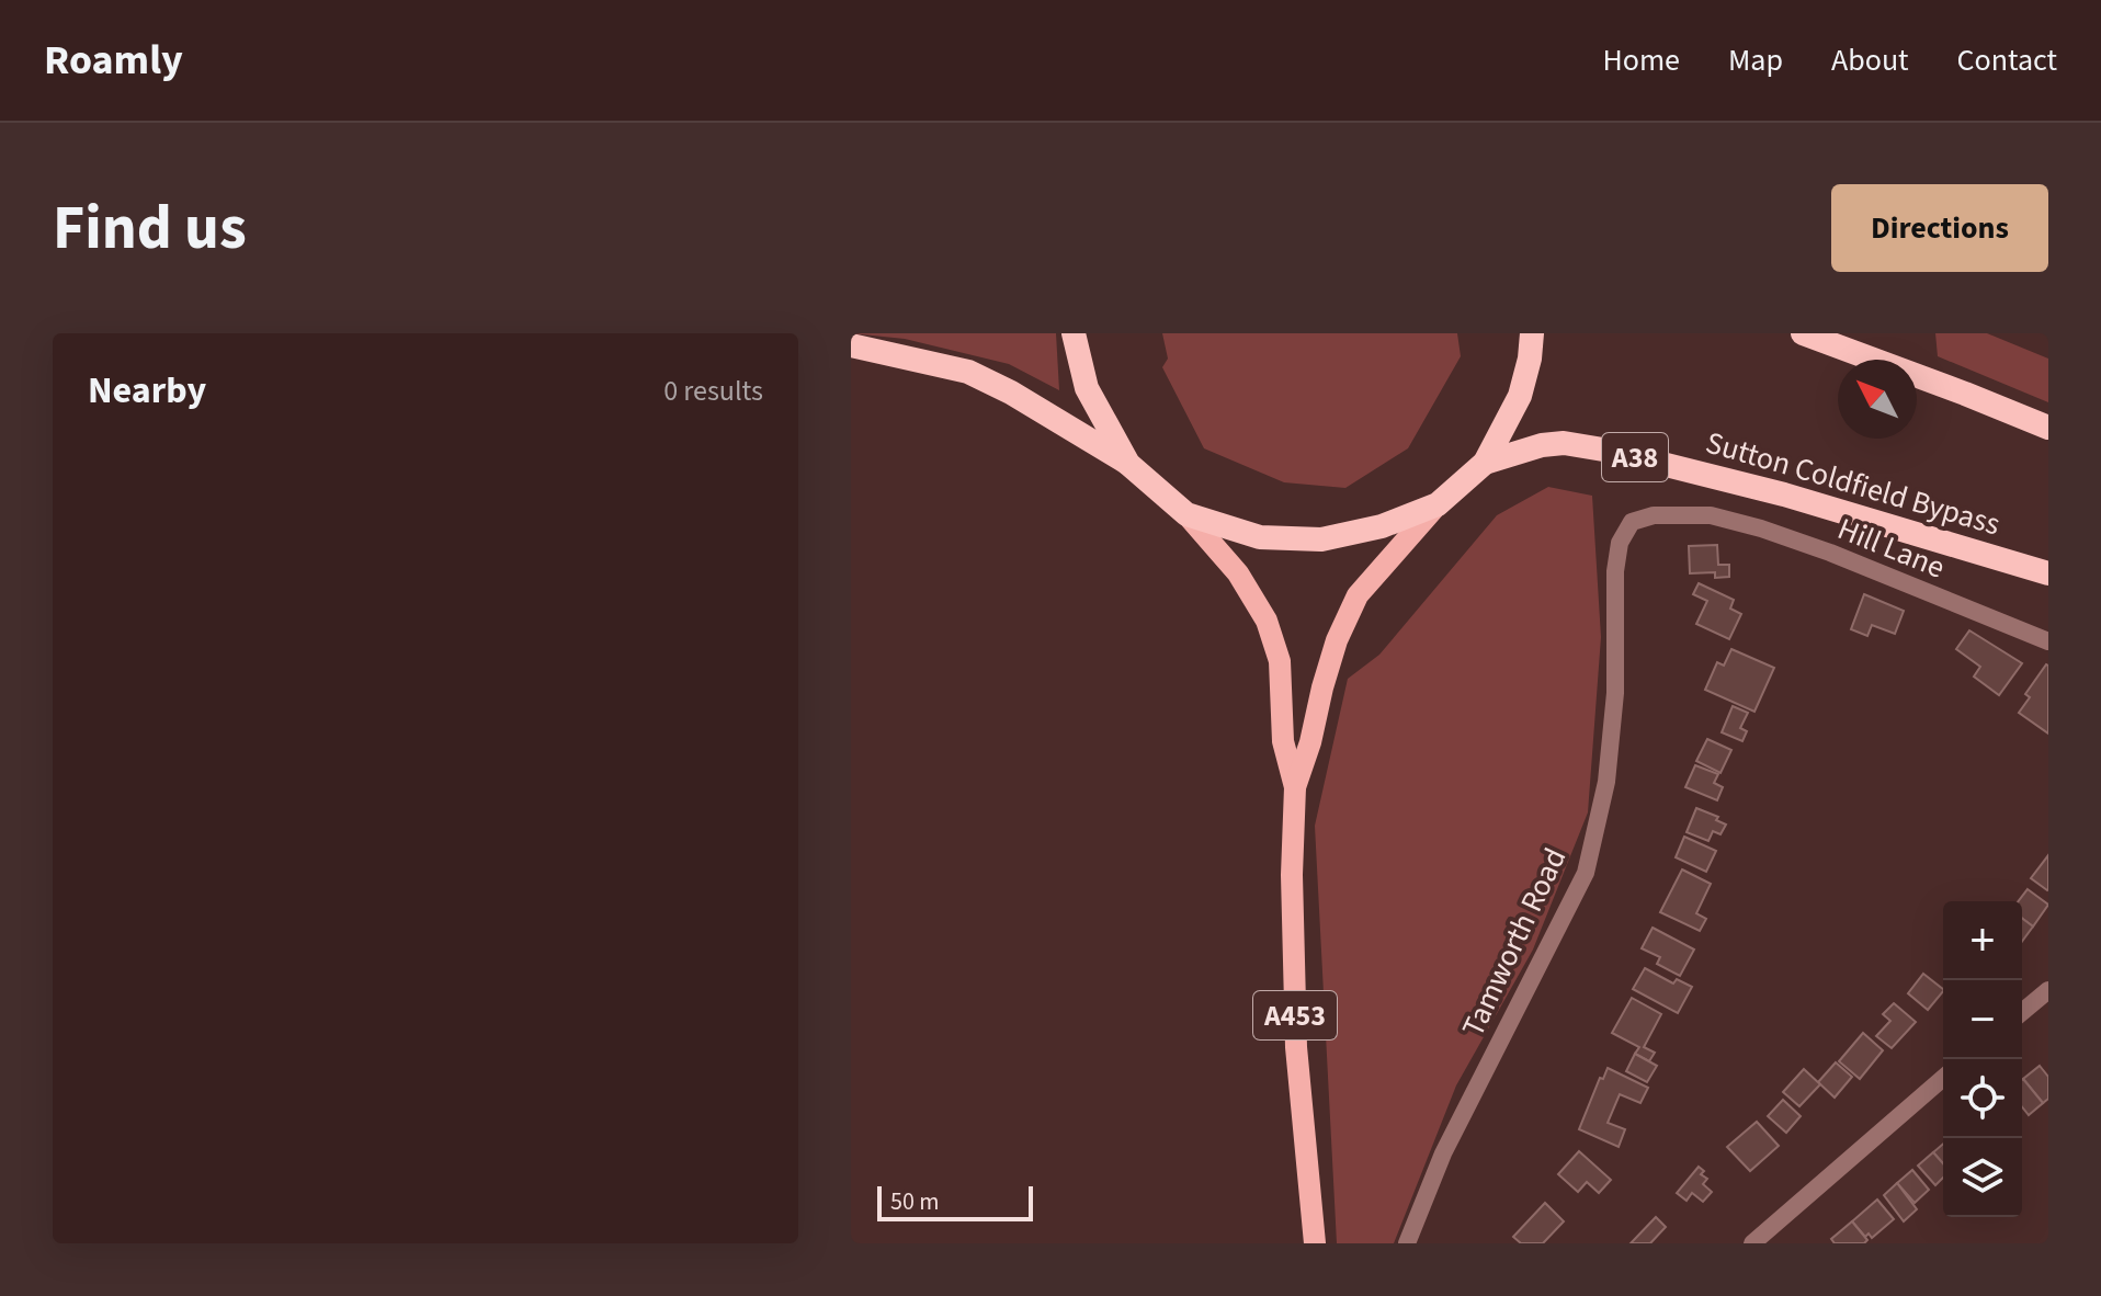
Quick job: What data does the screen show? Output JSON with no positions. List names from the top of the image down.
{
  "streets": {
    "highway": ["A38", "Sutton Coldfield Bypass"],
    "main road": ["A453"],
    "street": ["Hill Lane", "Tamworth Road"]
  },
  "crossings": [
    ["Hill Lane", "Tamworth Road"]
  ],
  "scale_bar": "50 m",
  "north": "top left",
  "page": {
    "header": "Roamly",
    "nav": [
      "Home",
      "Map",
      "About",
      "Contact"
    ],
    "buttons": "Directions",
    "title": "Find us",
    "heading": ["Nearby", "0 results"],
    "map_buttons": ["+", "−"],
    "scale": "50 m"
  }
}
